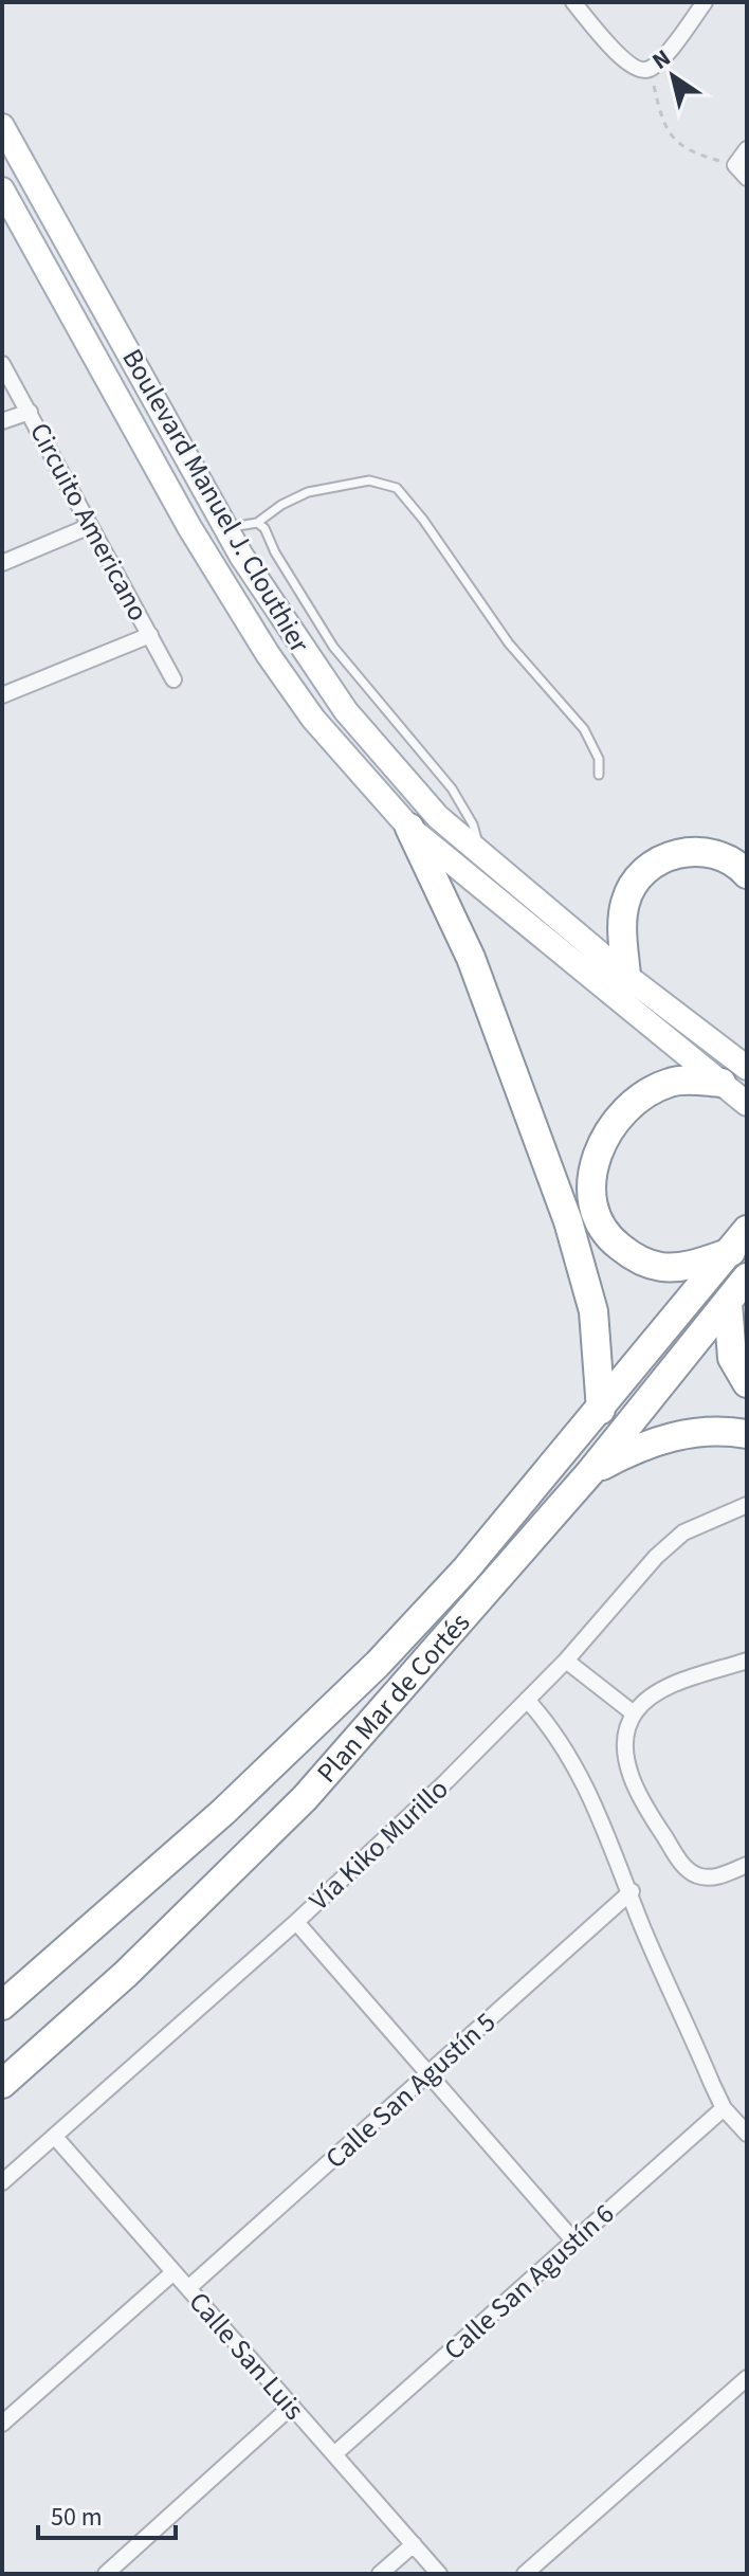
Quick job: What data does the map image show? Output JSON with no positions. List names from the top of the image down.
{
  "streets": {
    "highway": ["Plan Mar de Cortés"],
    "main road": ["Boulevard Manuel J. Clouthier"],
    "street": [
      "Circuito Americano",
      "Vía Kiko Murillo",
      "Calle San Agustín 5",
      "Calle San Agustín 6",
      "Calle San Luis"
    ]
  },
  "crossings": [
    ["Vía Kiko Murillo", "Calle San Luis"],
    ["Calle San Agustín 5", "Calle San Luis"],
    ["Calle San Agustín 6", "Calle San Luis"]
  ],
  "scale_bar": "50 m",
  "north": "top left"
}
